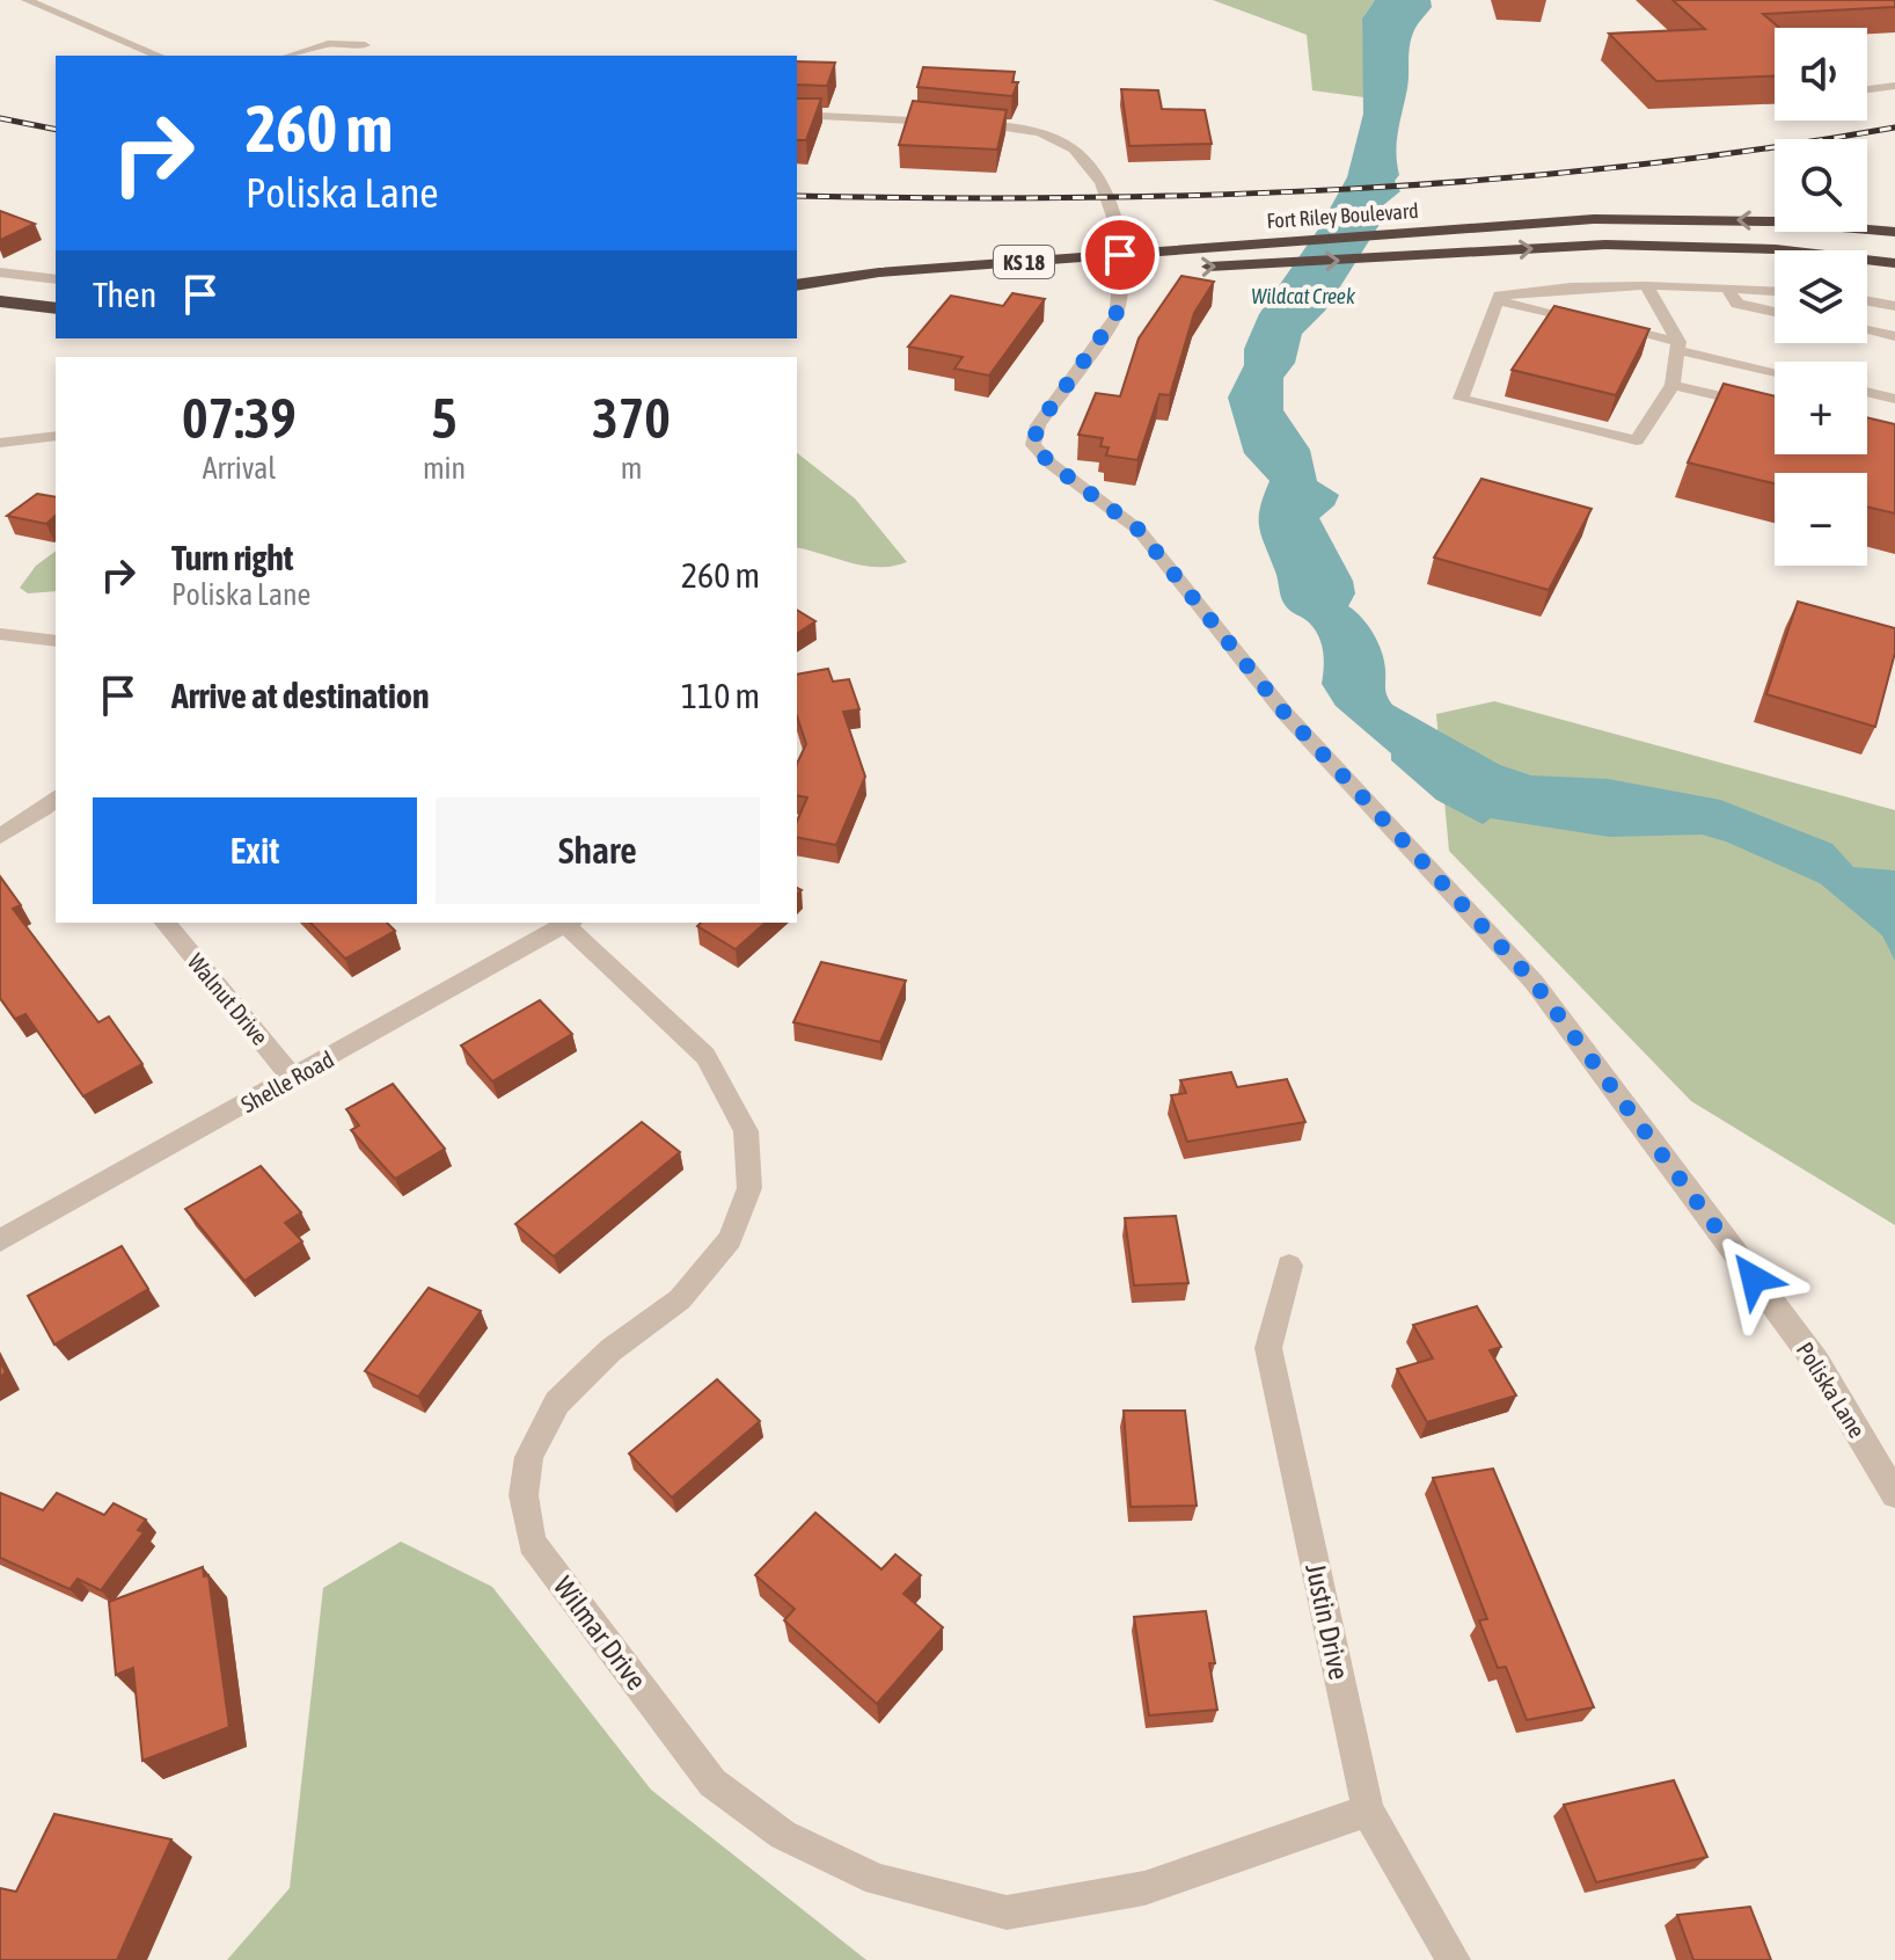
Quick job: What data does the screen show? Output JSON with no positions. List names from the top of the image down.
{
  "streets": {
    "highway": ["Fort Riley Boulevard", "KS 18"],
    "street": [
      "Walnut Drive",
      "Shelle Road",
      "Poliska Lane",
      "Justin Drive",
      "Wilmar Drive"
    ]
  },
  "crossings": [
    ["Fort Riley Boulevard", "Poliska Lane"],
    ["Walnut Drive", "Shelle Road"],
    ["Shelle Road", "Wilmar Drive"],
    ["Justin Drive", "Wilmar Drive"]
  ],
  "water": ["Wildcat Creek"],
  "page": {
    "map_buttons": ["+", "−"],
    "turn": ["260 m", "Poliska Lane"],
    "then": "Then",
    "eta": [
      "07:39",
      "Arrival",
      "5",
      "min",
      "370",
      "m"
    ],
    "list": [
      {
        "name": "Turn right",
        "note": "Poliska Lane",
        "value": "260 m"
      },
      {
        "name": "Arrive at destination",
        "value": "110 m"
      }
    ],
    "buttons": ["Exit", "Share"]
  }
}
